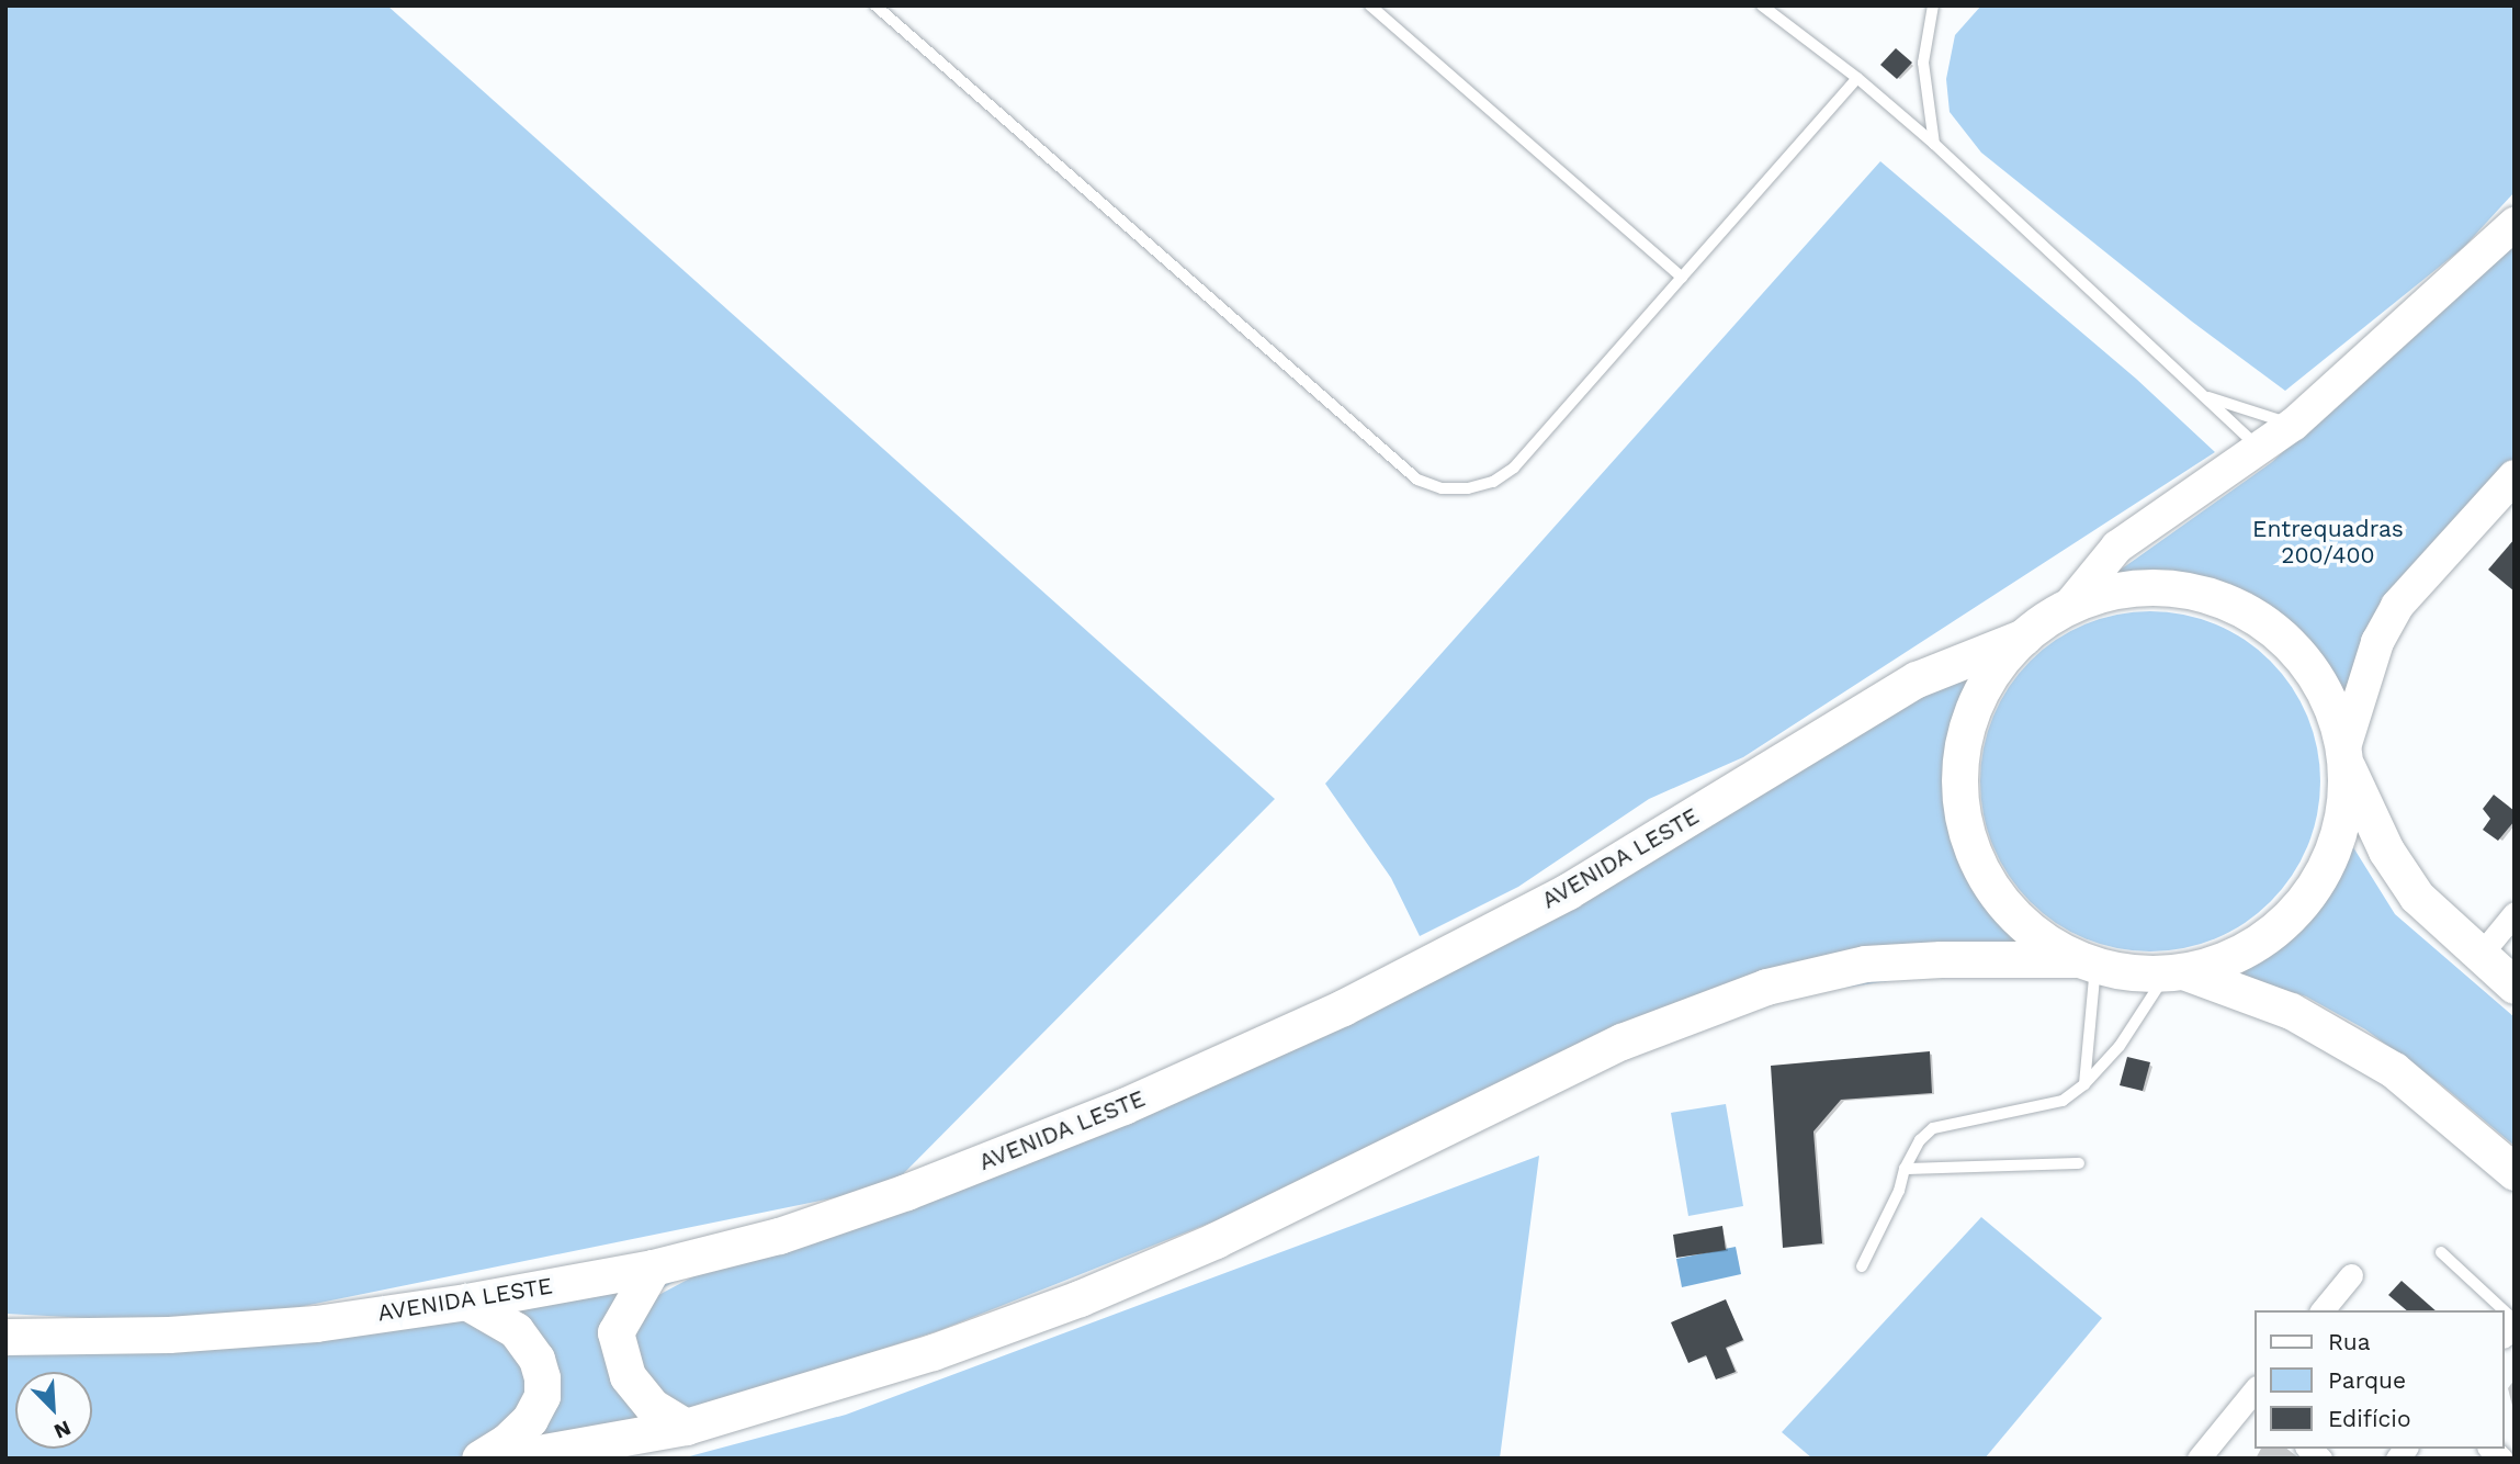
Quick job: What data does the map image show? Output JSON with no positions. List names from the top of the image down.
{
  "streets": {
    "main road": ["AVENIDA LESTE"]
  },
  "parks": ["Entrequadras 200/400"],
  "legend": ["Rua", "Parque", "Edifício"],
  "north": "bottom right"
}
